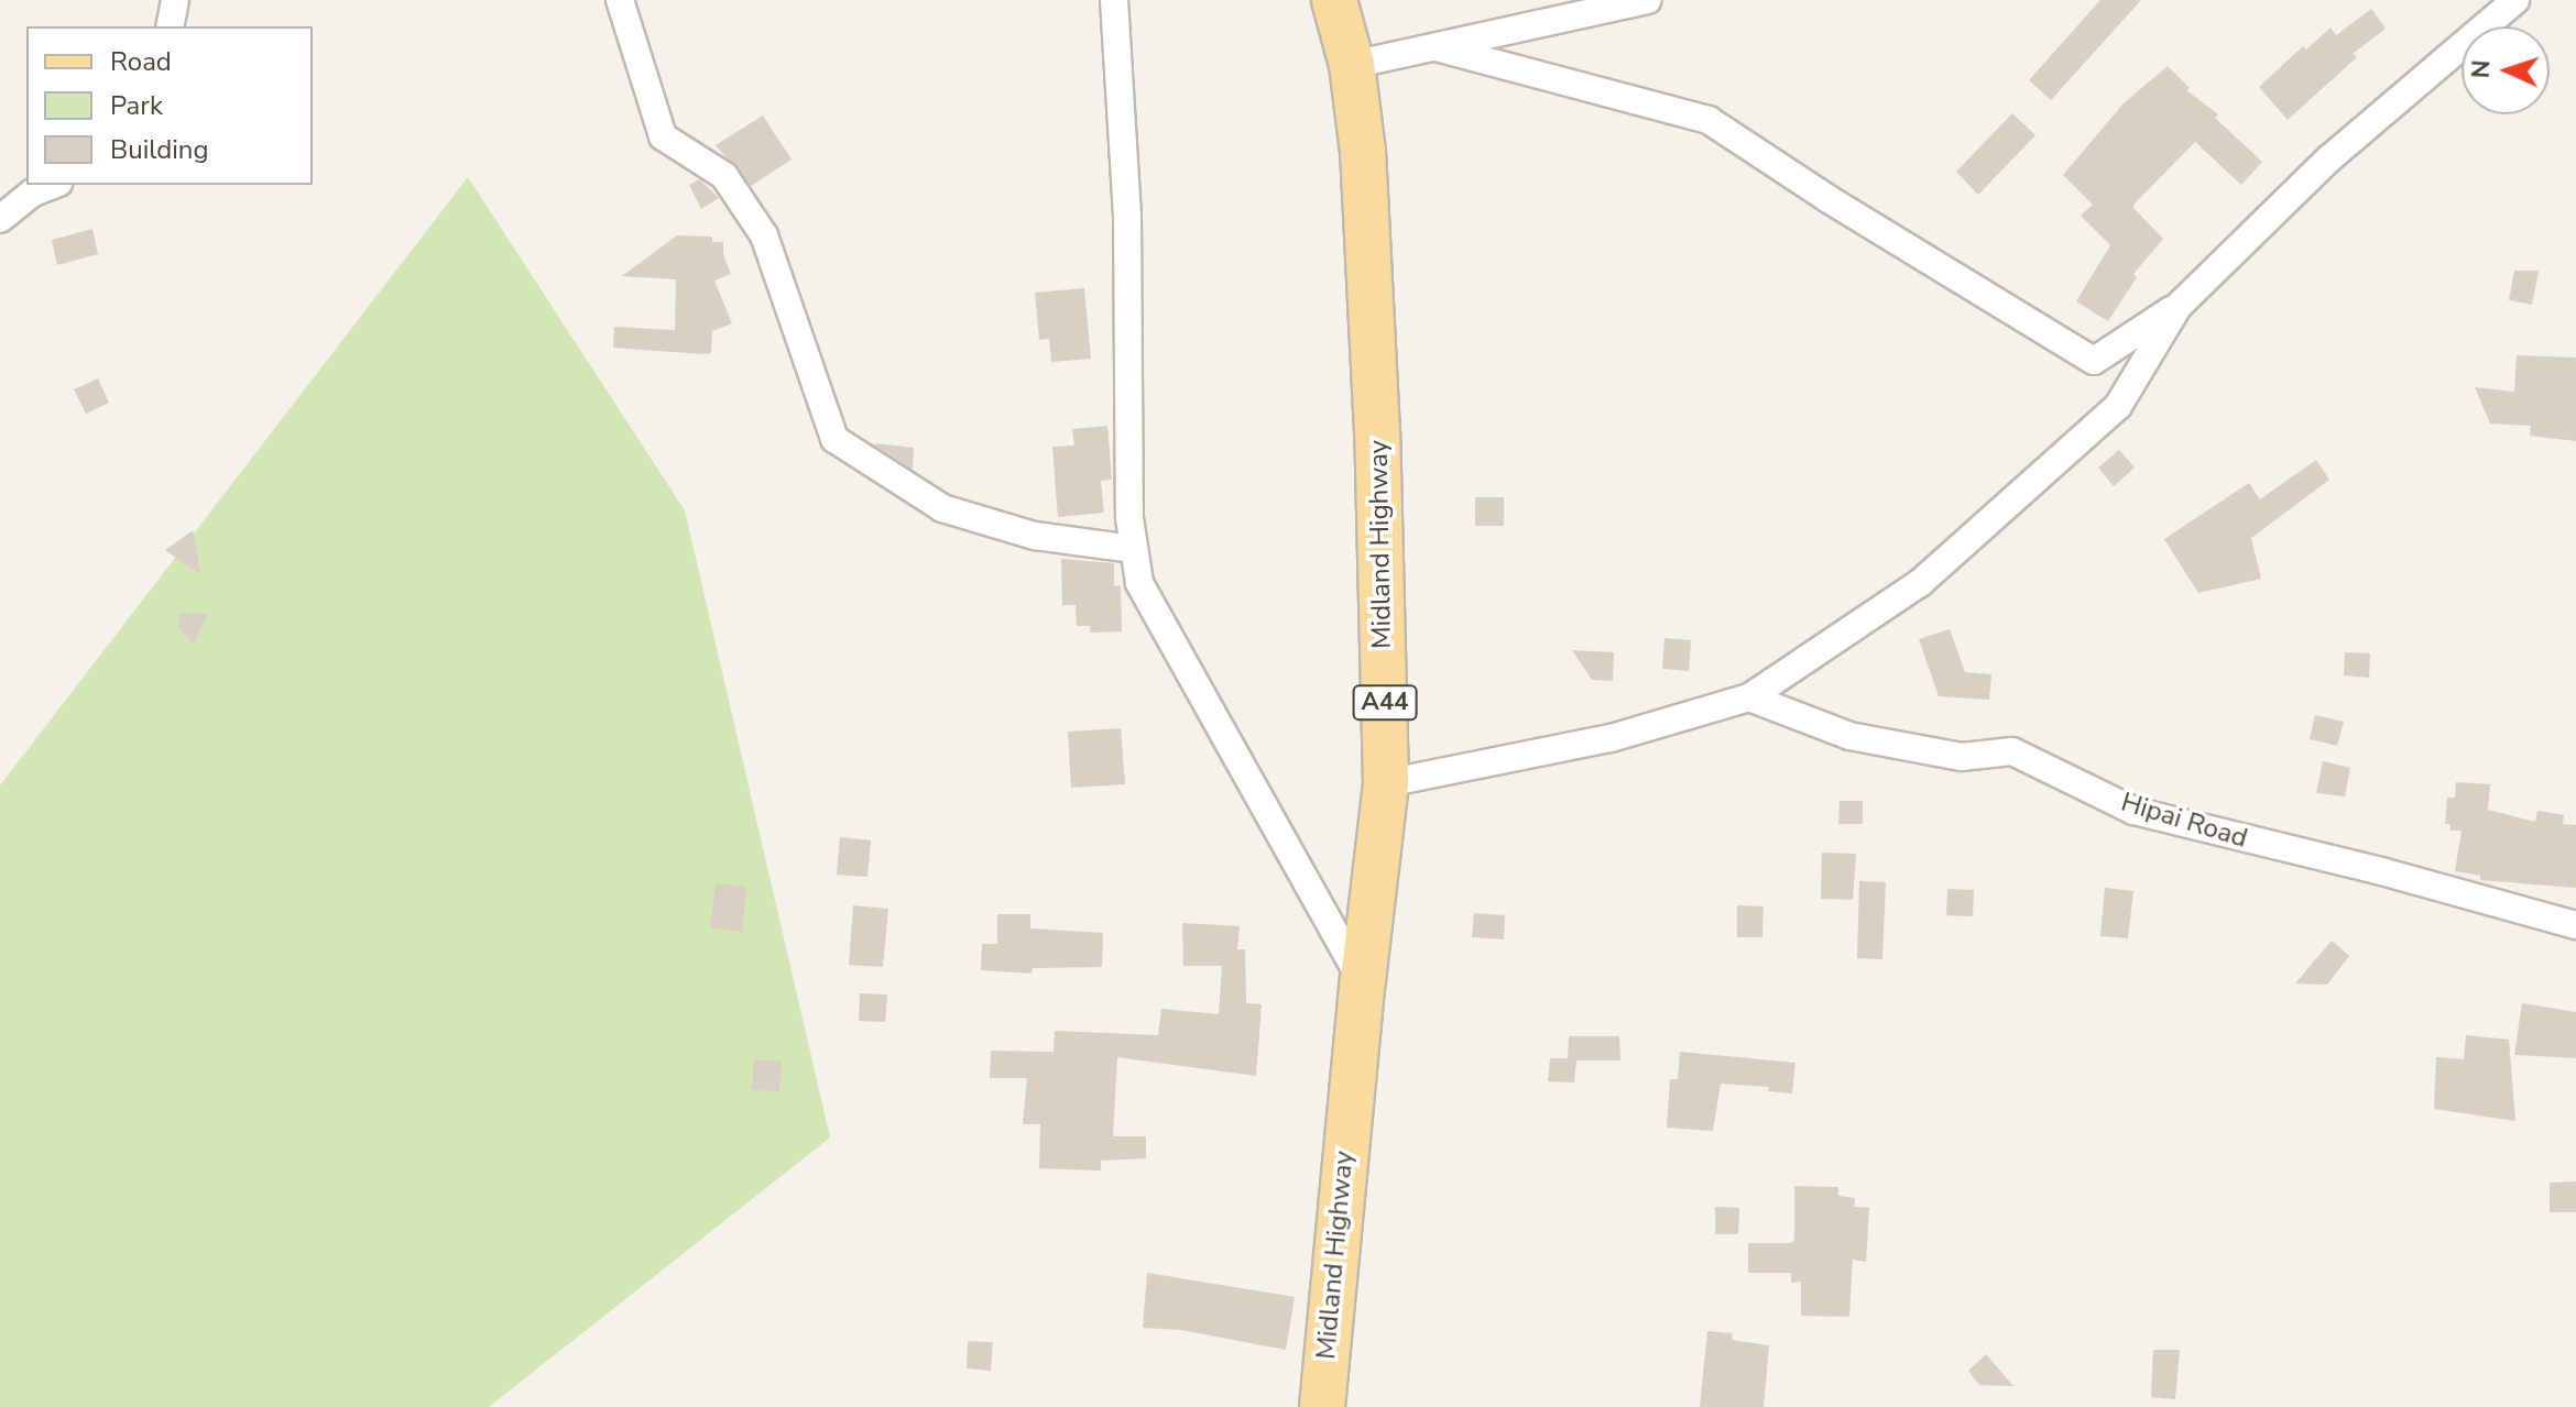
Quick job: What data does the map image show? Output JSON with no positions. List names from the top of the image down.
{
  "streets": {
    "main road": ["Midland Highway", "A44"],
    "street": ["Hipai Road"]
  },
  "legend": ["Road", "Park", "Building"],
  "north": "left"
}
